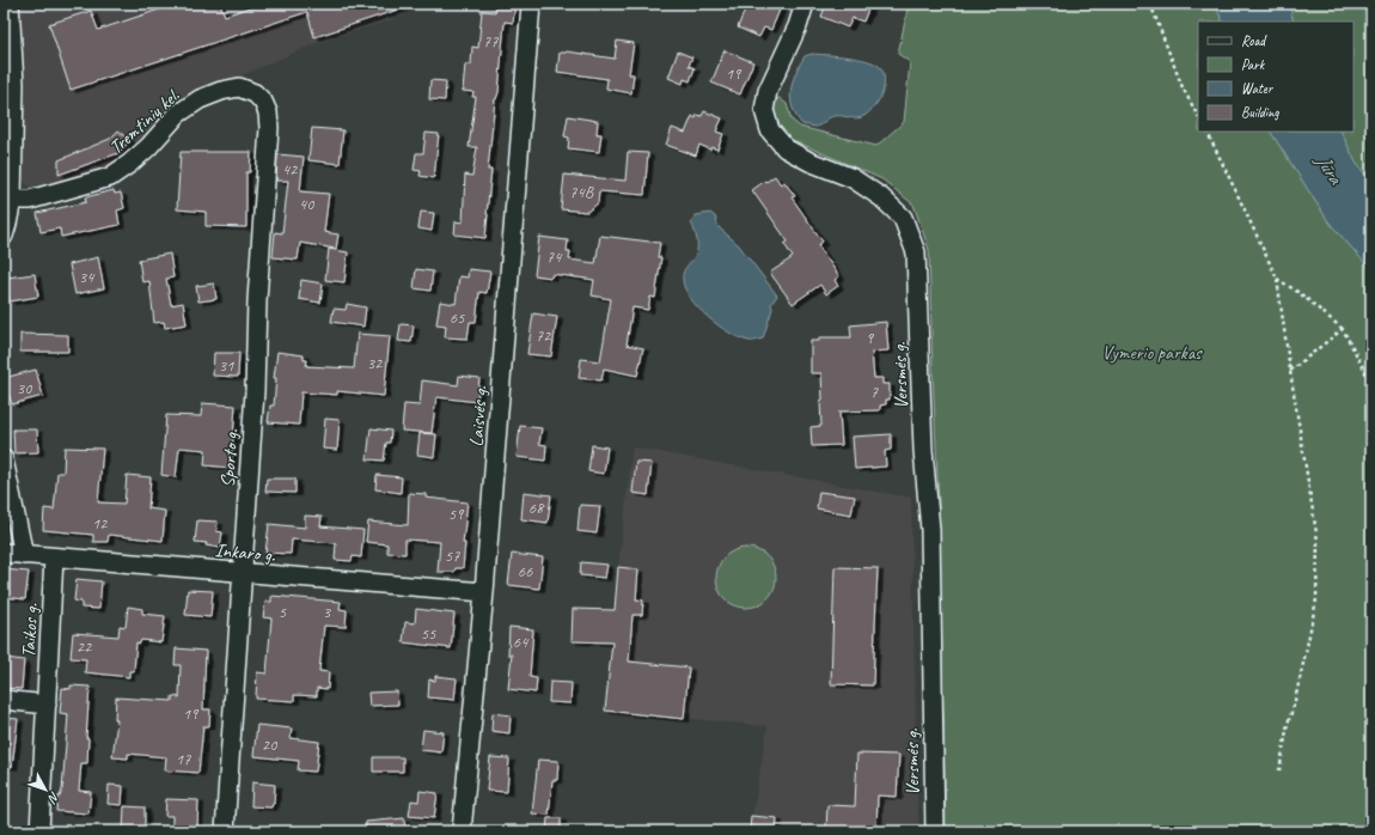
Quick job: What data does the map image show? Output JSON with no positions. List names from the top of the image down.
{
  "streets": {
    "street": [
      "Tremtinių kel.",
      "Versmės g.",
      "Laisvės g.",
      "Sporto g.",
      "Inkaro g.",
      "Taikos g."
    ]
  },
  "crossings": [
    ["Tremtinių kel.", "Sporto g."],
    ["Laisvės g.", "Inkaro g."],
    ["Sporto g.", "Inkaro g."],
    ["Inkaro g.", "Taikos g."]
  ],
  "water": ["Jūra"],
  "parks": ["Vymerio parkas"],
  "house_numbers": [
    "77",
    "19",
    "42",
    "74B",
    "40",
    "74",
    "34",
    "65",
    "72",
    "9",
    "32",
    "31",
    "30",
    "7",
    "68",
    "59",
    "12",
    "57",
    "66",
    "5",
    "3",
    "55",
    "64",
    "22",
    "19",
    "20",
    "17"
  ],
  "legend": [
    "Road",
    "Park",
    "Water",
    "Building"
  ],
  "north": "bottom right"
}
